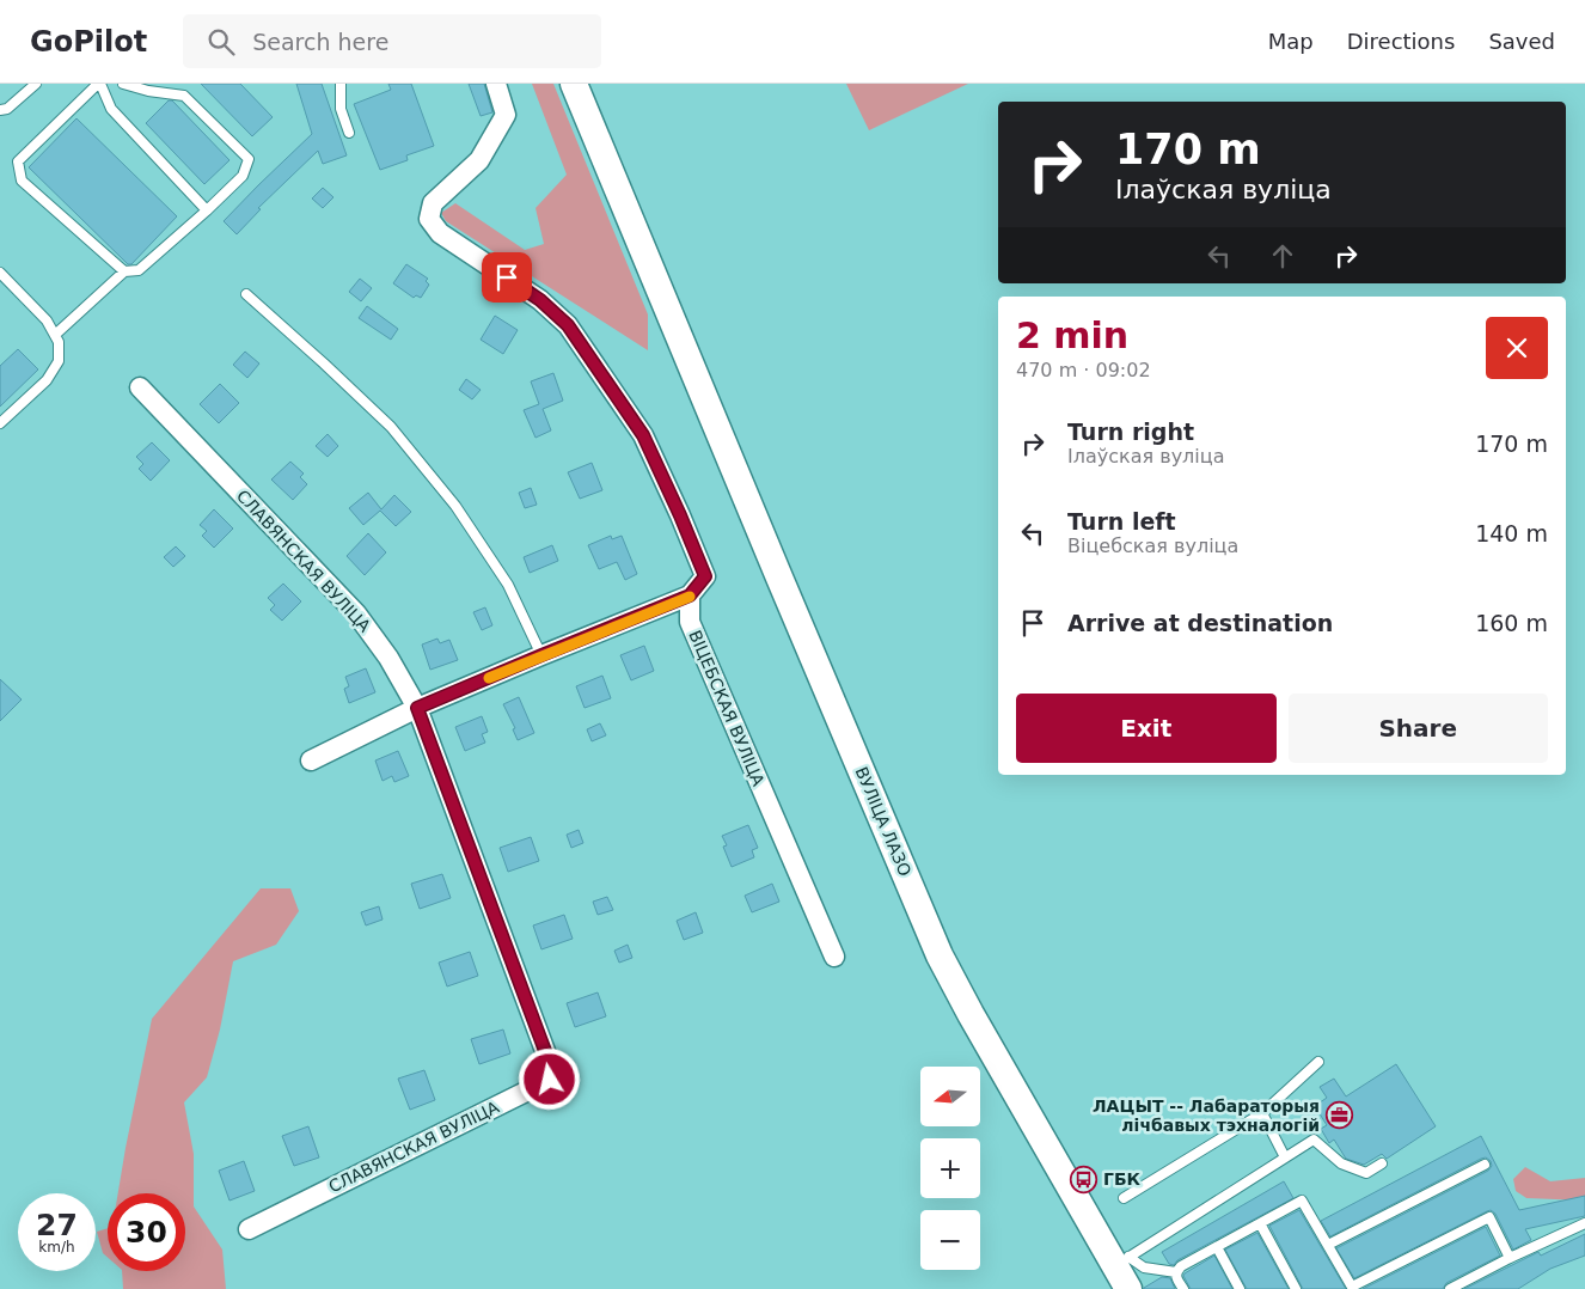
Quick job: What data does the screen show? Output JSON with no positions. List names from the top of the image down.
{
  "streets": {
    "main road": ["ВУЛІЦА ЛАЗО"],
    "street": ["СЛАВЯНСКАЯ ВУЛІЦА", "ВІЦЕБСКАЯ ВУЛІЦА"]
  },
  "places": {
    "office": ["ЛАЦЫТ -- Лабараторыя лічбавых тэхналогій"],
    "bus stop": ["ГБК"]
  },
  "north": "left",
  "page": {
    "header": "GoPilot",
    "search": "Search here",
    "nav": ["Map", "Directions", "Saved"],
    "turn": ["170 m", "Ілаўская вуліца"],
    "heading": ["2 min", "470 m · 09:02"],
    "list": [
      {
        "name": "Turn right",
        "note": "Ілаўская вуліца",
        "value": "170 m"
      },
      {
        "name": "Turn left",
        "note": "Віцебская вуліца",
        "value": "140 m"
      },
      {
        "name": "Arrive at destination",
        "value": "160 m"
      }
    ],
    "buttons": ["Exit", "Share"],
    "map_buttons": ["+", "−"],
    "speed": "27 km/h",
    "limit": "30"
  }
}
